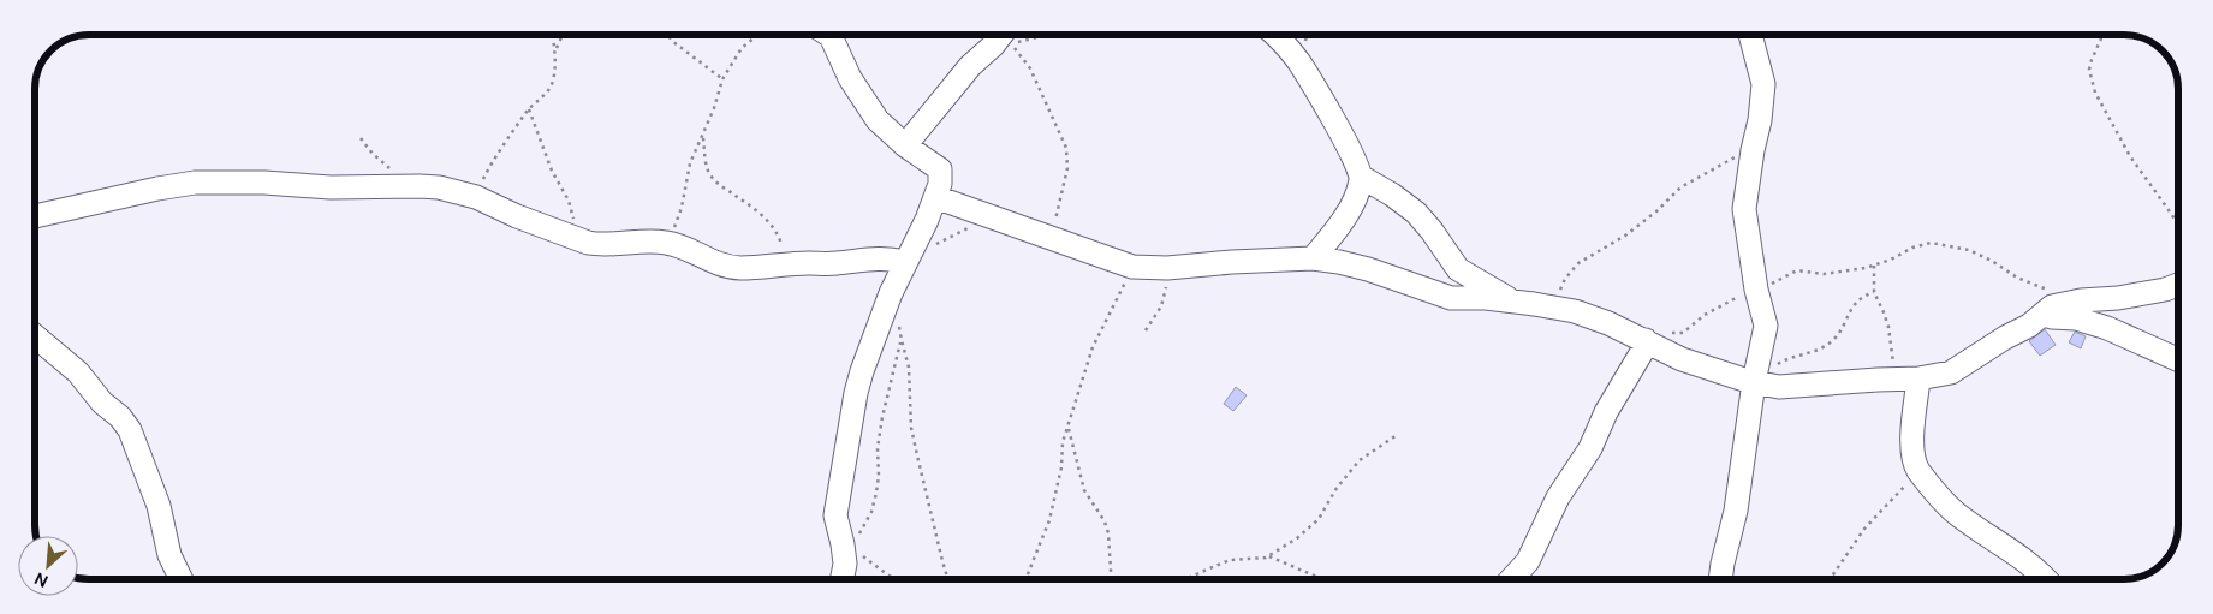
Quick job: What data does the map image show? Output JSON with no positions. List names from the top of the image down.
{
  "north": "bottom left"
}
